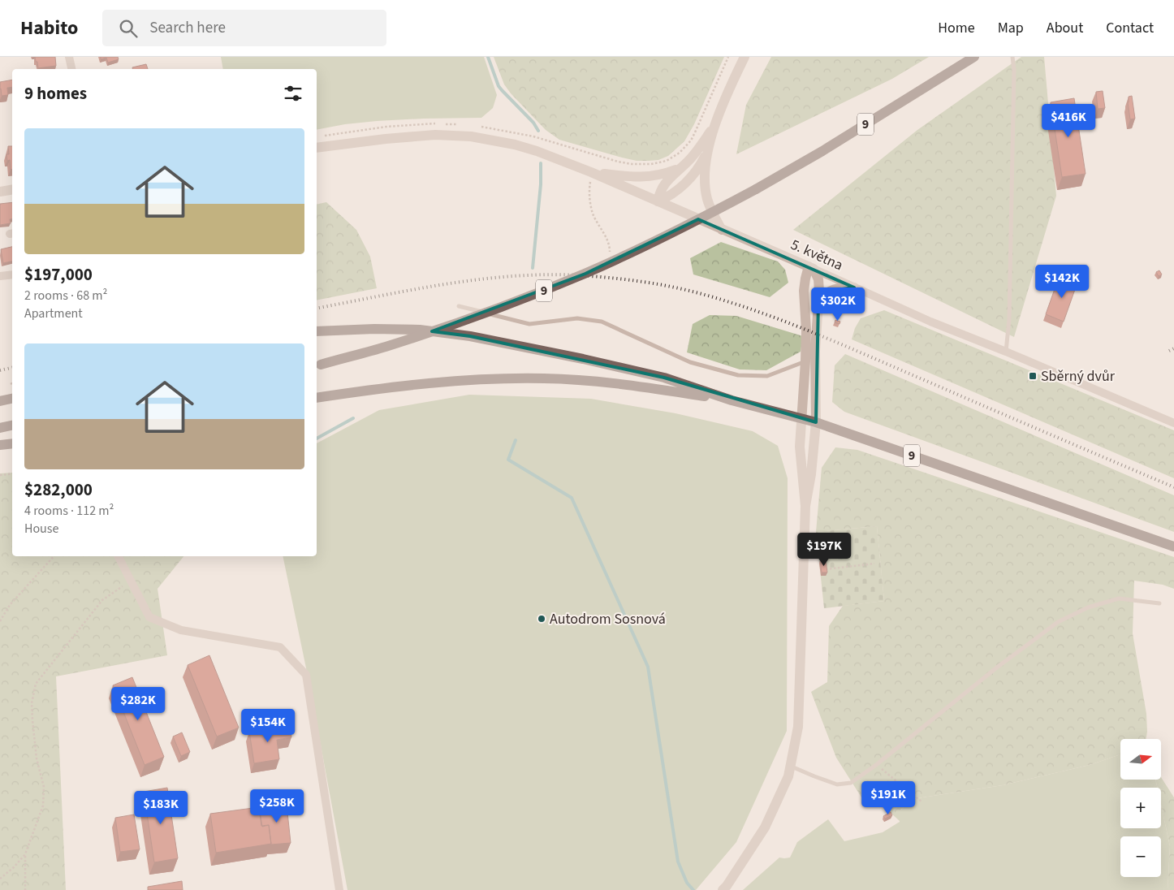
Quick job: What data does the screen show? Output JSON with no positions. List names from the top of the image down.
{
  "streets": {
    "main road": ["9"],
    "street": ["5. května"]
  },
  "places": {
    "transit": ["Sběrný dvůr"],
    "other": ["Autodrom Sosnová"]
  },
  "north": "right",
  "page": {
    "header": "Habito",
    "search": "Search here",
    "nav": [
      "Home",
      "Map",
      "About",
      "Contact"
    ],
    "heading": "9 homes",
    "price": [
      "$416K",
      "$142K",
      "$302K",
      "$197K",
      "$282K",
      "$154K",
      "$191K",
      "$258K",
      "$183K"
    ],
    "list": [
      {
        "name": "$197,000",
        "note": "2 rooms · 68 m² · Apartment"
      },
      {
        "name": "$282,000",
        "note": "4 rooms · 112 m² · House"
      }
    ],
    "map_buttons": ["+", "−"]
  }
}
